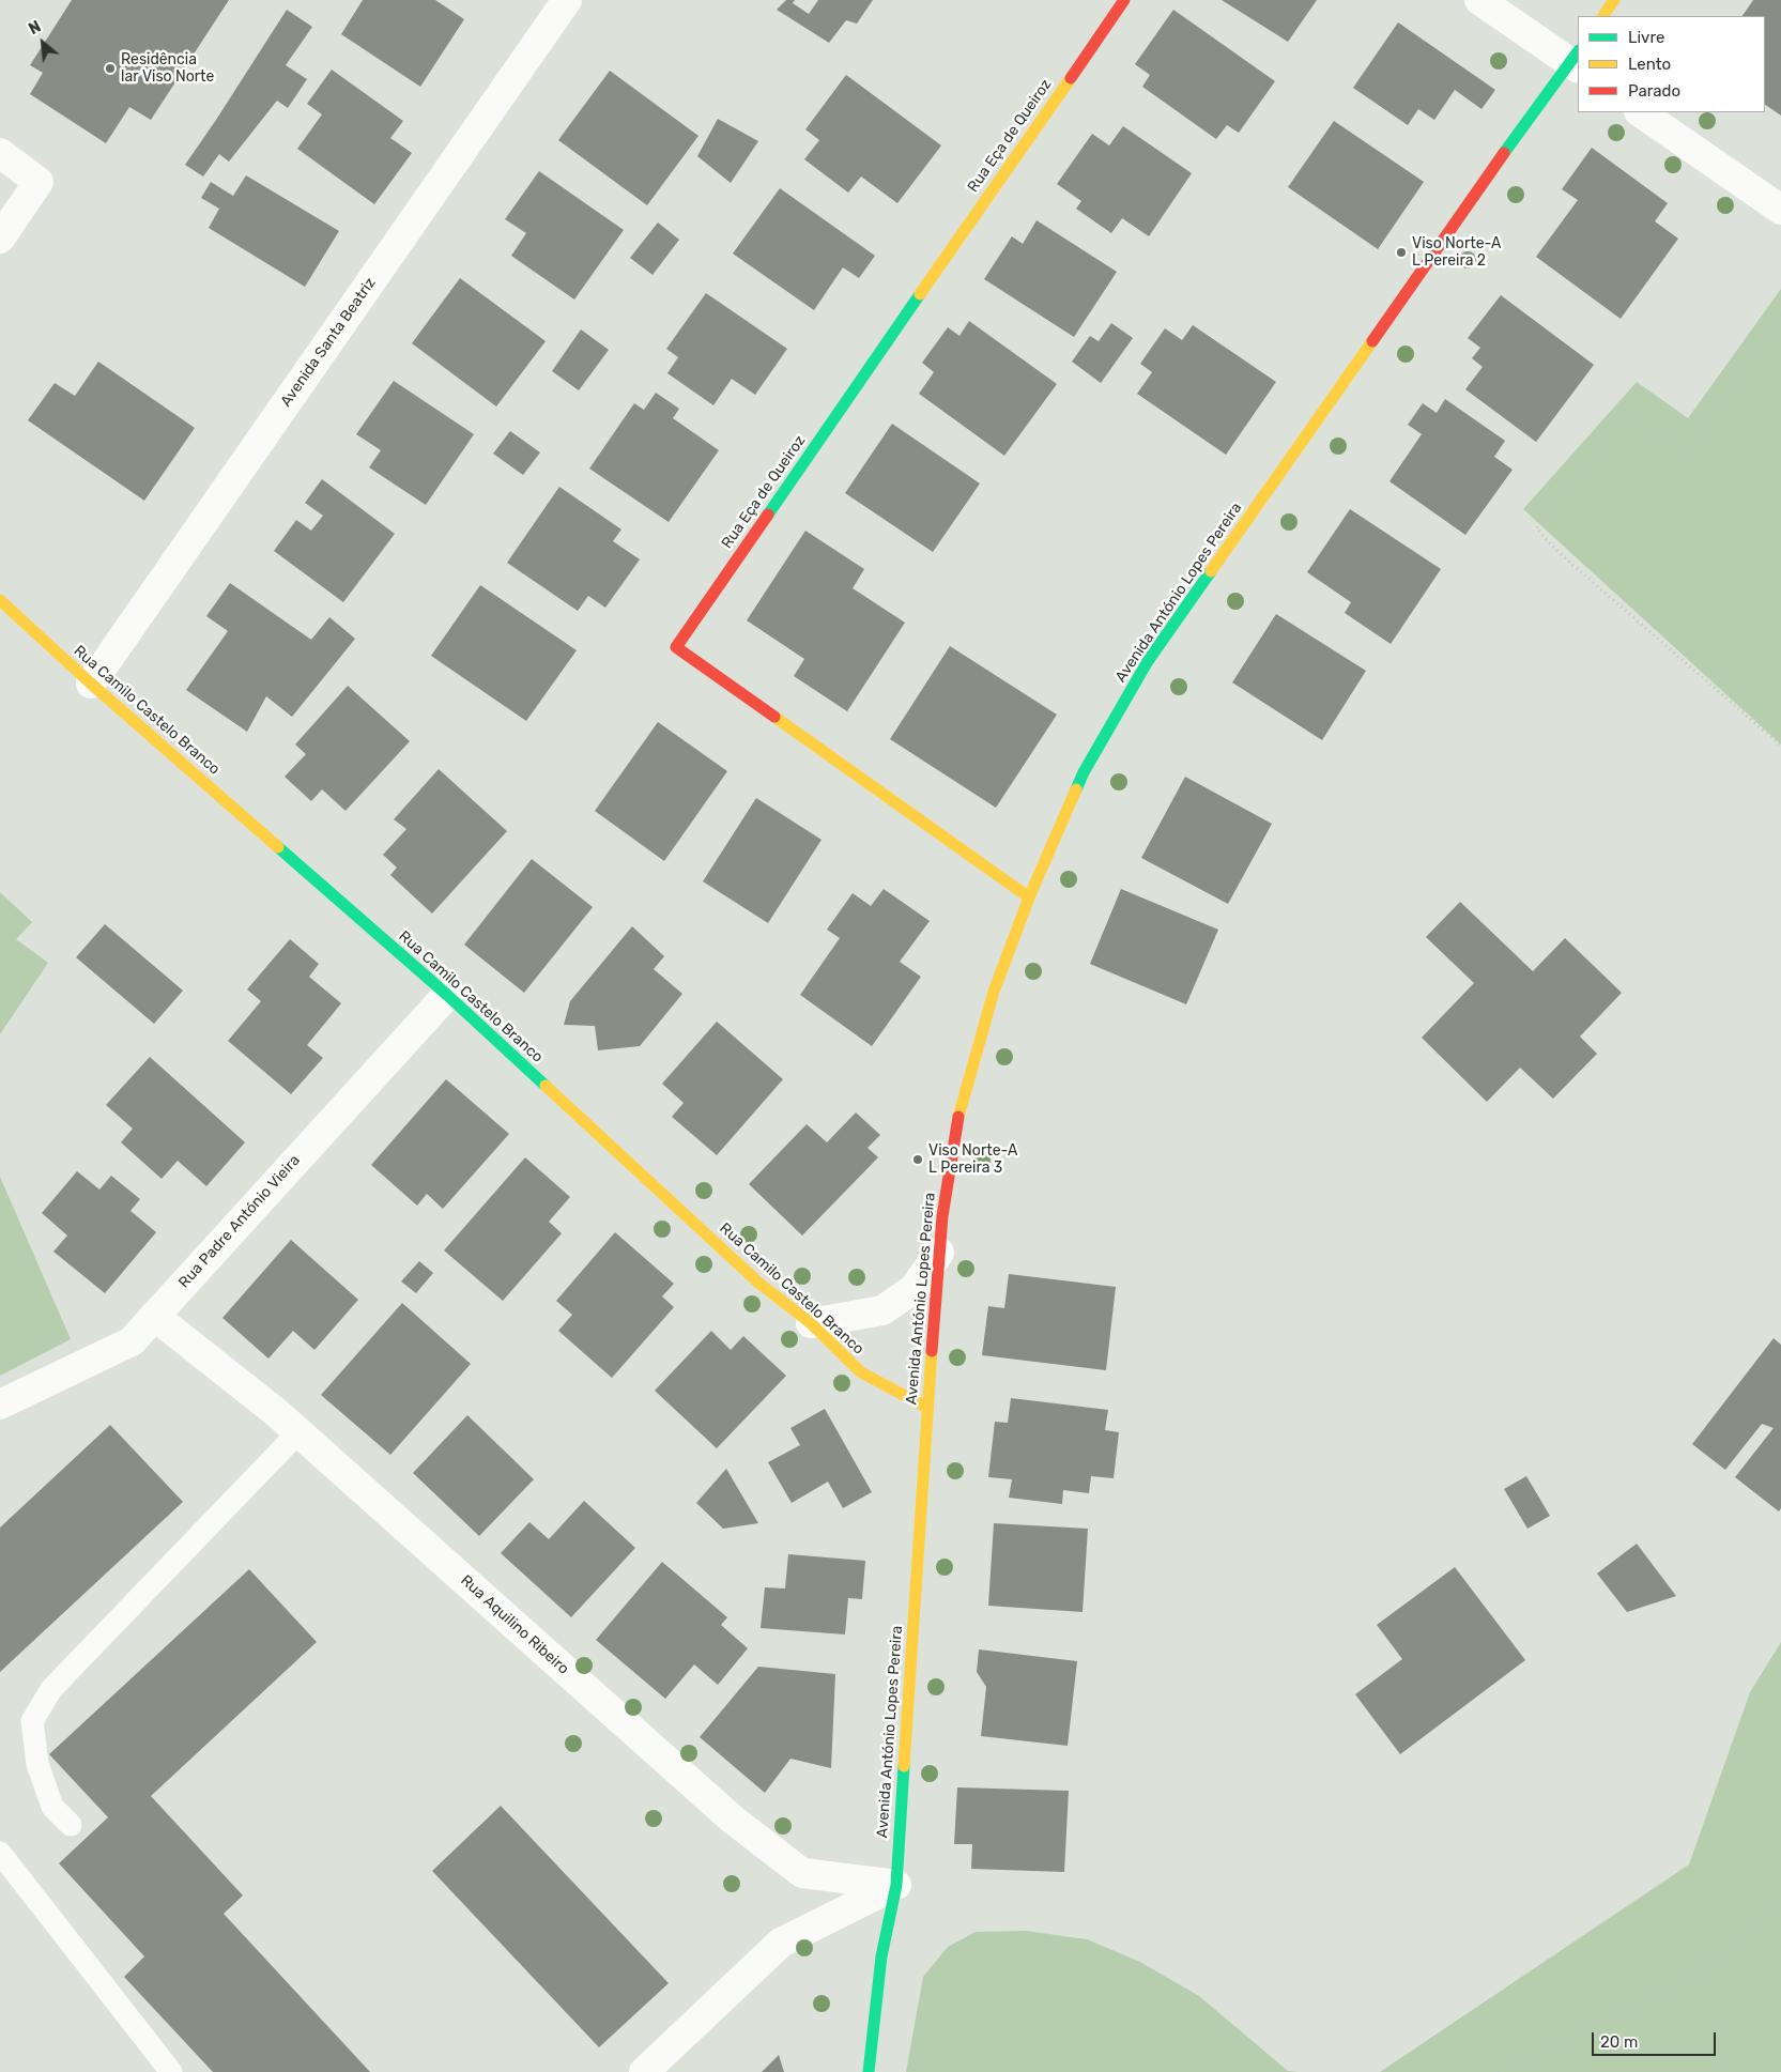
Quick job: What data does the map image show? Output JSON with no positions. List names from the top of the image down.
{
  "streets": {
    "street": [
      "Rua Eça de Queiroz",
      "Avenida Santa Beatriz",
      "Avenida António Lopes Pereira",
      "Rua Camilo Castelo Branco",
      "Rua Padre António Vieira",
      "Rua Aquilino Ribeiro"
    ]
  },
  "crossings": [
    ["Rua Eça de Queiroz", "Avenida António Lopes Pereira"],
    ["Avenida Santa Beatriz", "Rua Camilo Castelo Branco"],
    ["Avenida António Lopes Pereira", "Rua Camilo Castelo Branco"],
    ["Avenida António Lopes Pereira", "Rua Aquilino Ribeiro"],
    ["Rua Camilo Castelo Branco", "Rua Padre António Vieira"],
    ["Rua Padre António Vieira", "Rua Aquilino Ribeiro"]
  ],
  "places": ["Residência lar Viso Norte", "Viso Norte-A L Pereira 2", "Viso Norte-A L Pereira 3"],
  "legend": ["Livre", "Lento", "Parado"],
  "scale_bar": "20 m",
  "north": "top left"
}
